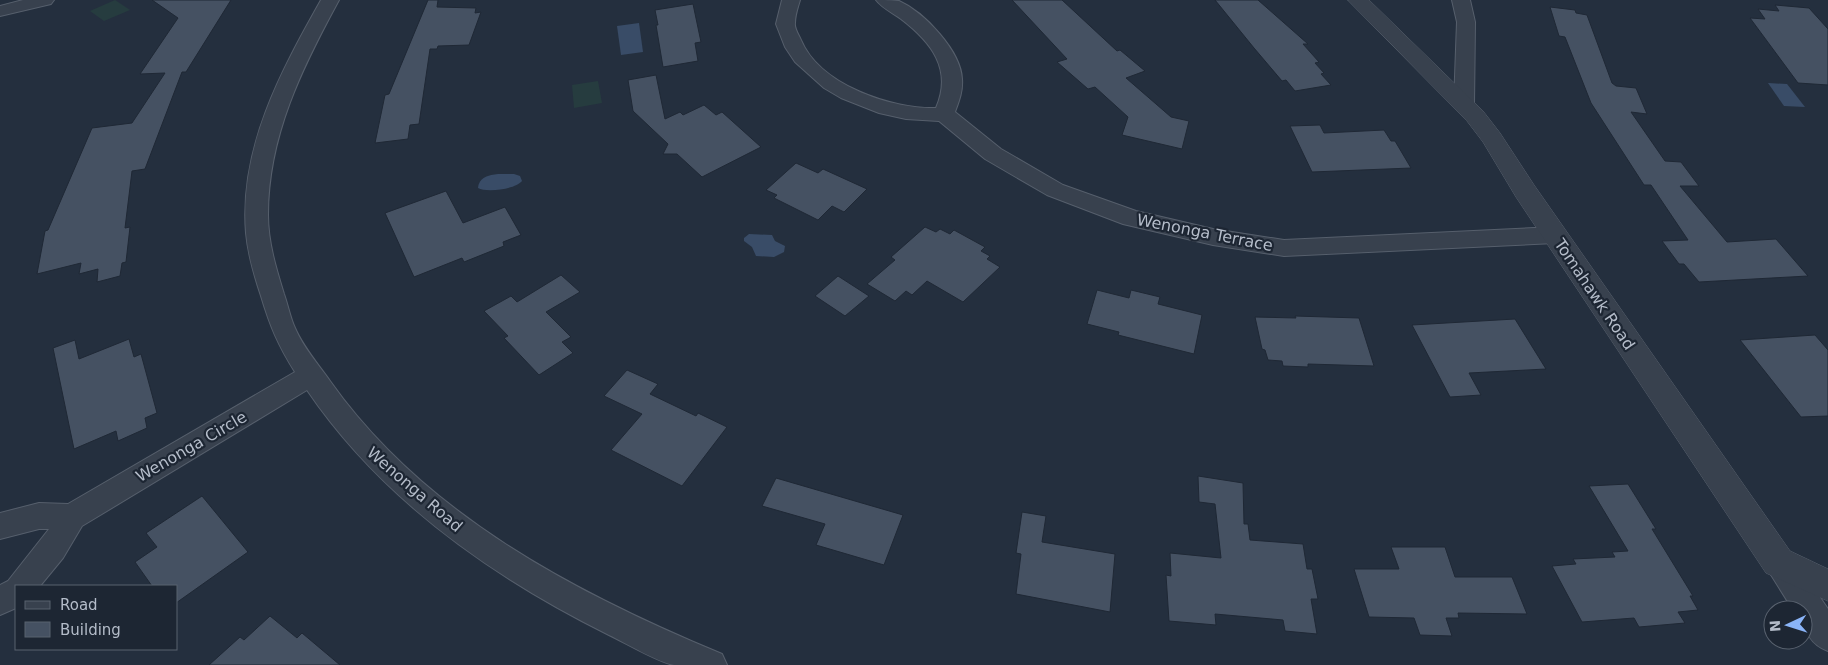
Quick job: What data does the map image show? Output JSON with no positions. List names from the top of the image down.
{
  "streets": {
    "street": [
      "Wenonga Terrace",
      "Tomahawk Road",
      "Wenonga Circle",
      "Wenonga Road"
    ]
  },
  "crossings": [
    ["Wenonga Terrace", "Tomahawk Road"],
    ["Wenonga Circle", "Wenonga Road"]
  ],
  "legend": ["Road", "Building"],
  "north": "left"
}
